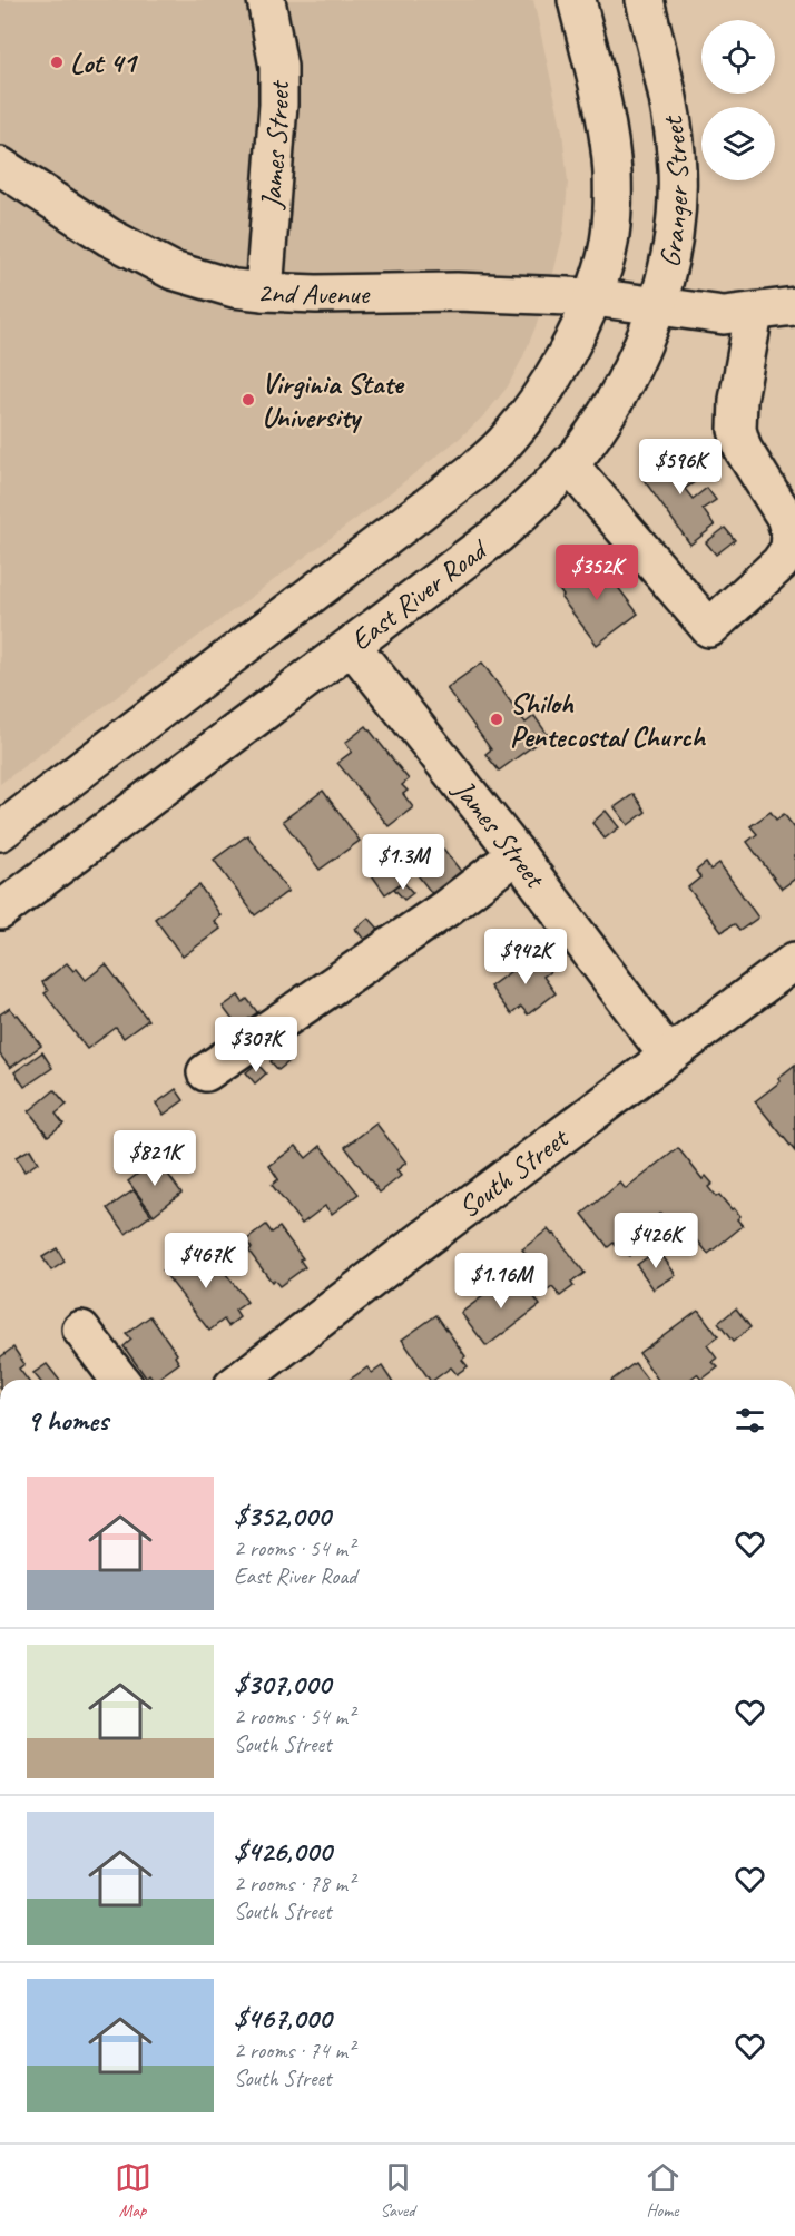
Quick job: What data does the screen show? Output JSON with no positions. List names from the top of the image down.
{
  "streets": {
    "street": [
      "James Street",
      "Granger Street",
      "2nd Avenue",
      "East River Road",
      "South Street"
    ]
  },
  "crossings": [
    ["James Street", "2nd Avenue"],
    ["James Street", "East River Road"],
    ["James Street", "South Street"],
    ["Granger Street", "2nd Avenue"],
    ["Granger Street", "East River Road"],
    ["2nd Avenue", "East River Road"]
  ],
  "places": ["Lot 41", "Virginia State University", "Shiloh Pentecostal Church"],
  "page": {
    "price": [
      "$596K",
      "$352K",
      "$1.3M",
      "$942K",
      "$307K",
      "$821K",
      "$426K",
      "$467K",
      "$1.16M"
    ],
    "heading": "9 homes",
    "list": [
      {
        "name": "$352,000",
        "note": "2 rooms · 54 m² · East River Road"
      },
      {
        "name": "$307,000",
        "note": "2 rooms · 54 m² · South Street"
      },
      {
        "name": "$426,000",
        "note": "2 rooms · 78 m² · South Street"
      },
      {
        "name": "$467,000",
        "note": "2 rooms · 74 m² · South Street"
      }
    ],
    "tabs": ["Map", "Saved", "Home"]
  }
}
